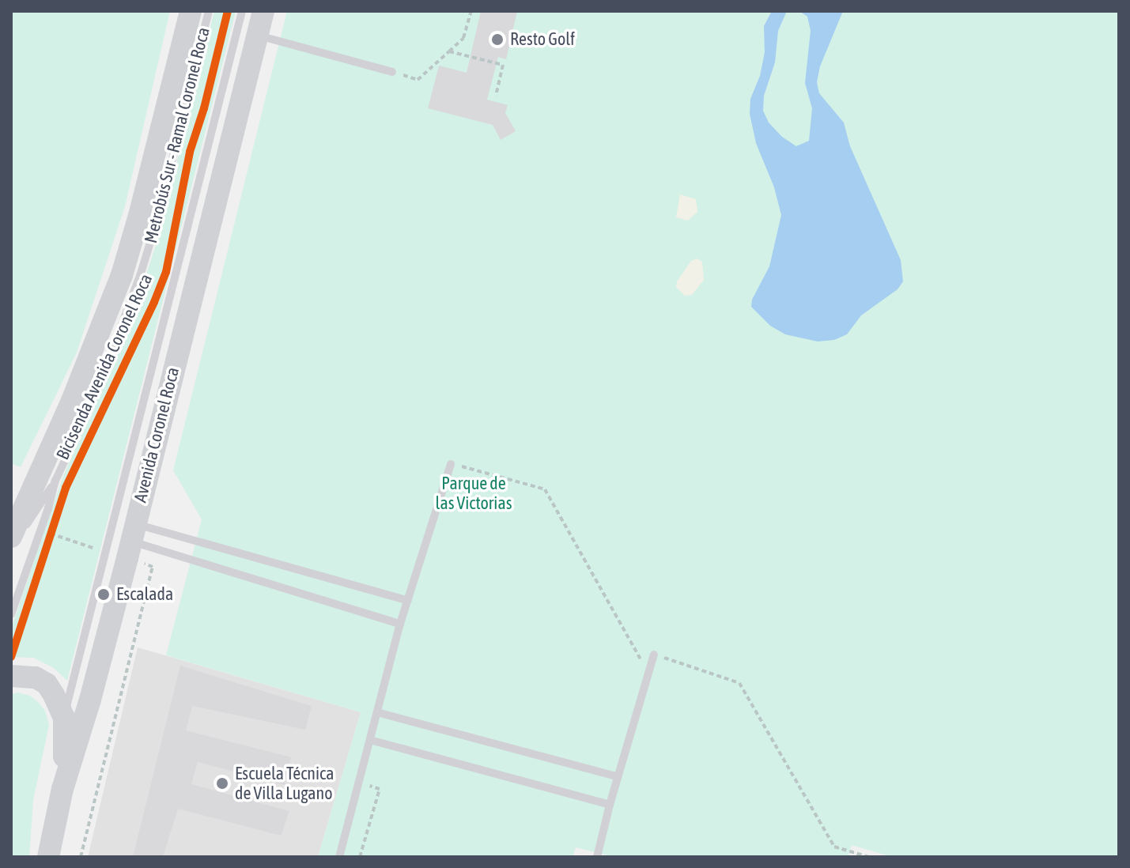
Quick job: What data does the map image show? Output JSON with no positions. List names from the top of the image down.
{
  "streets": {
    "main road": ["Avenida Coronel Roca"],
    "lane": ["Metrobús Sur - Ramal Coronel Roca"],
    "cycle path": ["Bicisenda Avenida Coronel Roca"]
  },
  "parks": ["Parque de las Victorias"],
  "places": ["Resto Golf", "Escalada", "Escuela Técnica de Villa Lugano"]
}
